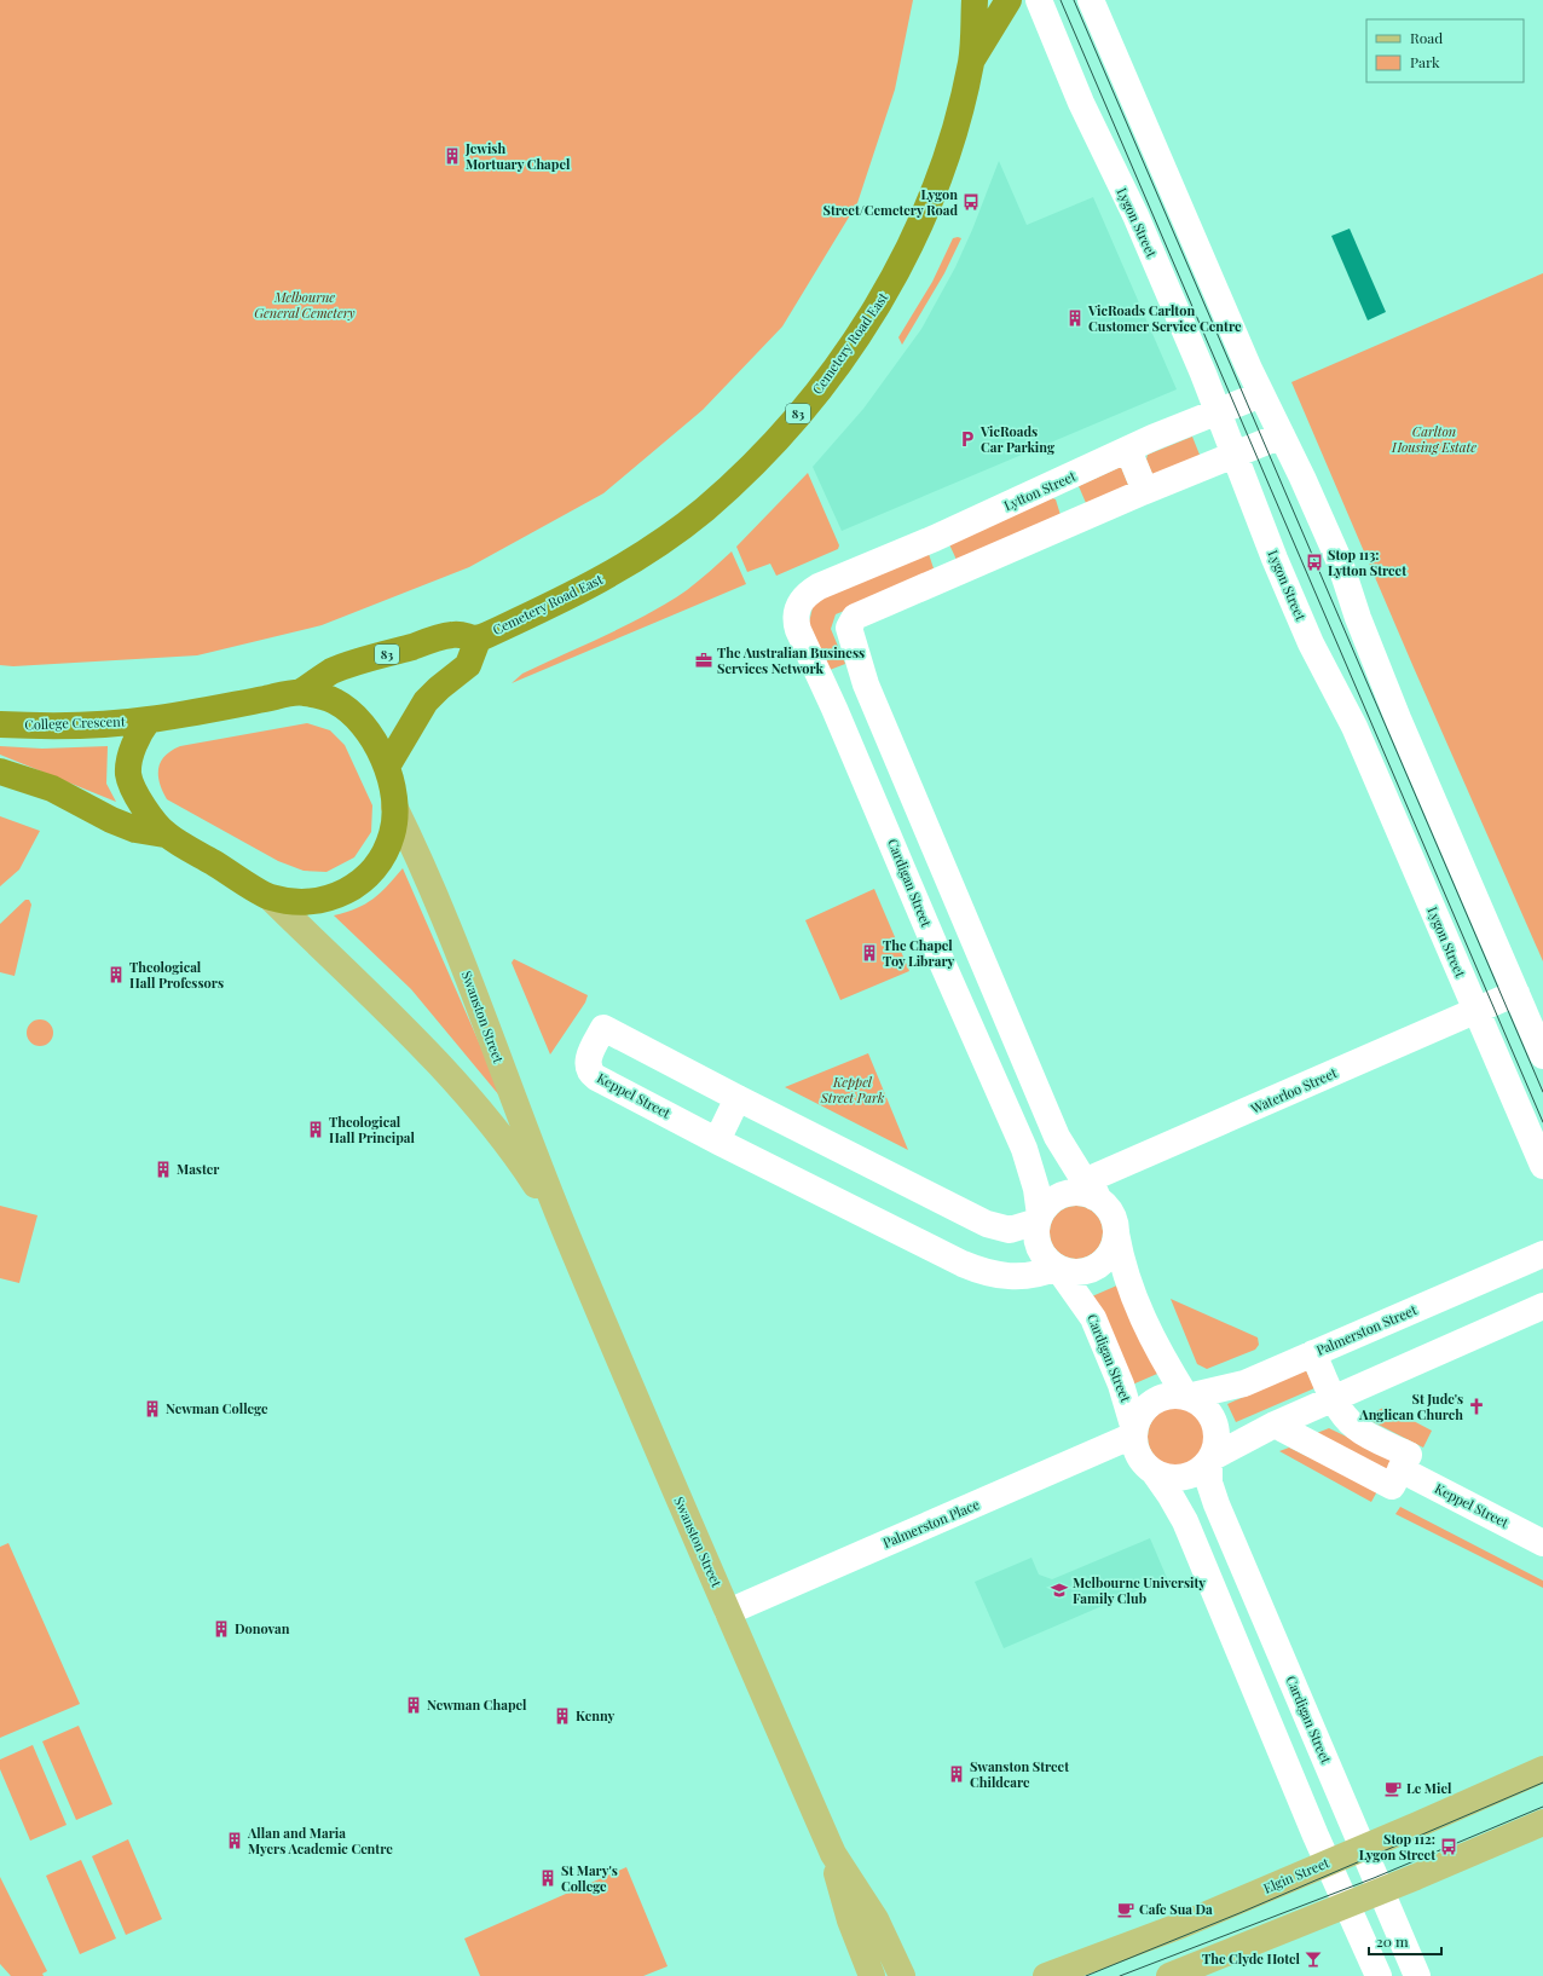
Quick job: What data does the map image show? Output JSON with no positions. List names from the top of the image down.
{
  "streets": {
    "highway": ["Cemetery Road East", "83", "College Crescent"],
    "main road": ["Swanston Street", "Elgin Street"],
    "street": [
      "Lygon Street",
      "Lytton Street",
      "Cardigan Street",
      "Waterloo Street",
      "Keppel Street",
      "Palmerston Street",
      "Palmerston Place"
    ]
  },
  "crossings": [
    ["Lygon Street", "Lytton Street"],
    ["Lygon Street", "Waterloo Street"],
    ["Cemetery Road East", "83"],
    ["83", "College Crescent"],
    ["83", "Swanston Street"],
    ["Lytton Street", "Cardigan Street"],
    ["Cardigan Street", "Waterloo Street"],
    ["Cardigan Street", "Keppel Street"],
    ["Cardigan Street", "Palmerston Street"],
    ["Cardigan Street", "Palmerston Place"],
    ["Cardigan Street", "Elgin Street"],
    ["Swanston Street", "Palmerston Place"],
    ["Waterloo Street", "Keppel Street"],
    ["Palmerston Street", "Palmerston Place"]
  ],
  "parks": ["Melbourne General Cemetery", "Carlton Housing Estate", "Keppel Street Park"],
  "places": {
    "building": [
      "Jewish Mortuary Chapel",
      "VicRoads Carlton Customer Service Centre",
      "The Chapel Toy Library",
      "Theological Hall Professors",
      "Theological Hall Principal",
      "Master",
      "Newman College",
      "Donovan",
      "Newman Chapel",
      "Kenny",
      "Swanston Street Childcare",
      "Allan and Maria Myers Academic Centre",
      "St Mary's College"
    ],
    "bus stop": ["Lygon Street/Cemetery Road", "Stop 113: Lytton Street", "Stop 112: Lygon Street"],
    "parking": ["VicRoads Car Parking"],
    "office": ["The Australian Business Services Network"],
    "church": ["St Jude's Anglican Church"],
    "school or university": ["Melbourne University Family Club"],
    "cafe": ["Le Miel", "Cafe Sua Da"],
    "bar": ["The Clyde Hotel"]
  },
  "legend": ["Road", "Park"],
  "scale_bar": "20 m"
}
